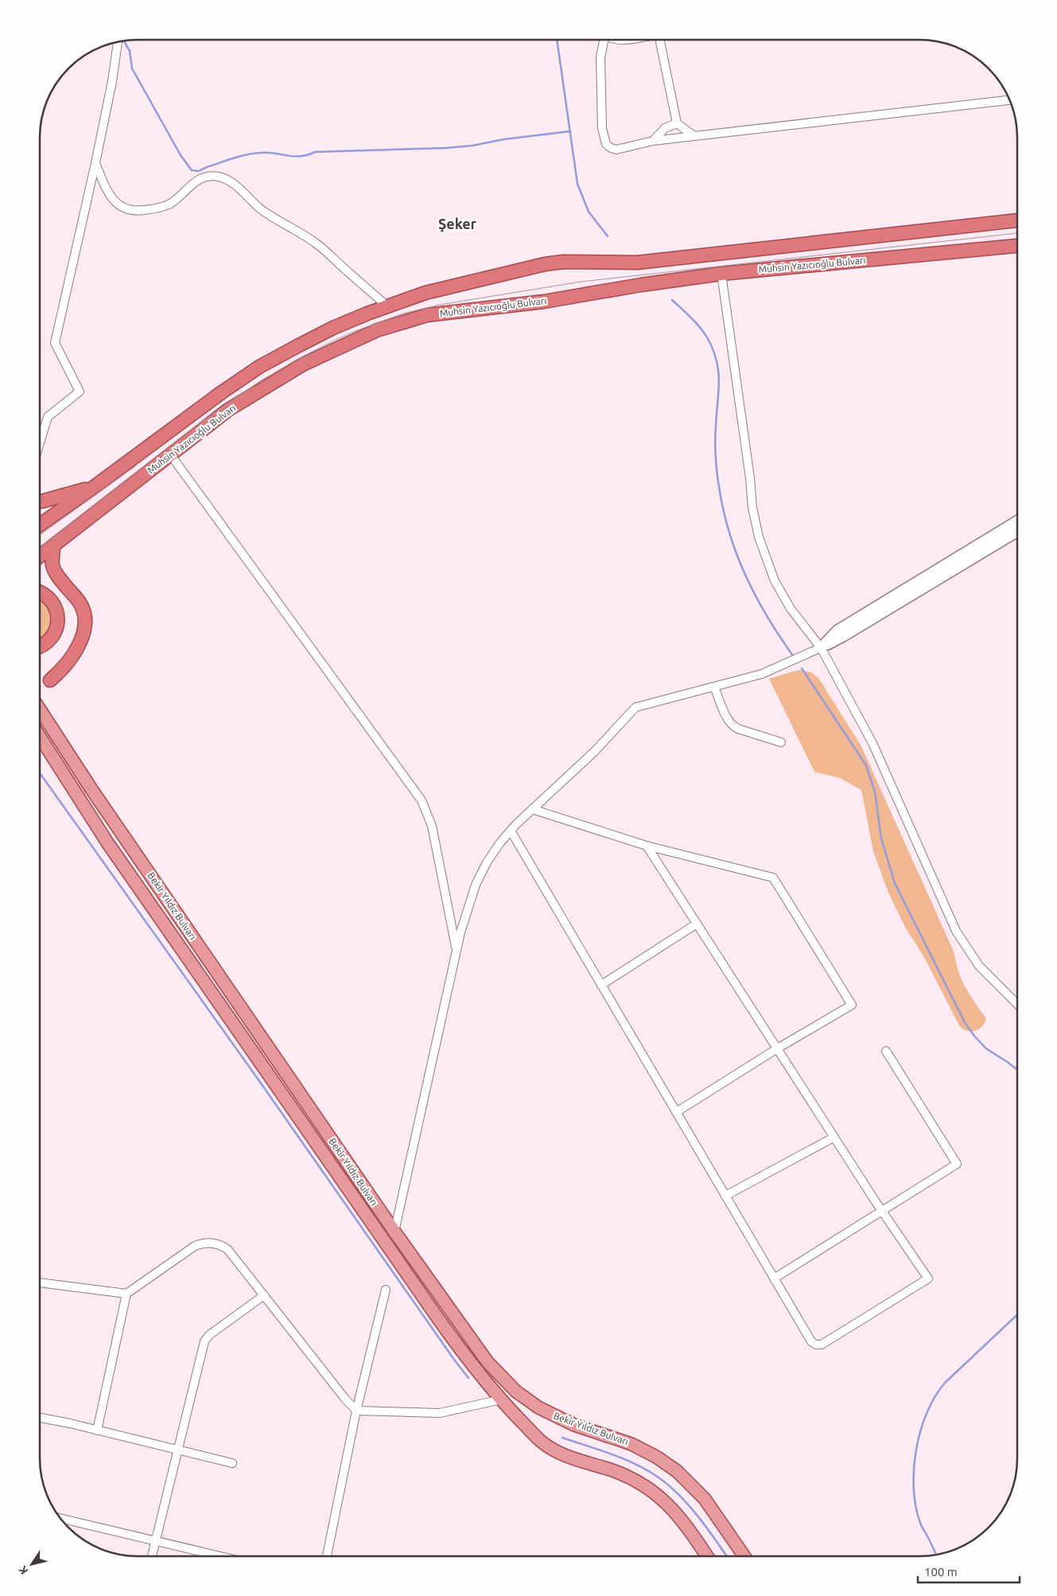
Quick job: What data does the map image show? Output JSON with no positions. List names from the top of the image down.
{
  "streets": {
    "highway": ["Muhsin Yazıcıoğlu Bulvarı"],
    "main road": ["Bekir Yıldız Bulvarı"]
  },
  "districts": ["Şeker"],
  "scale_bar": "100 m",
  "north": "bottom left"
}
